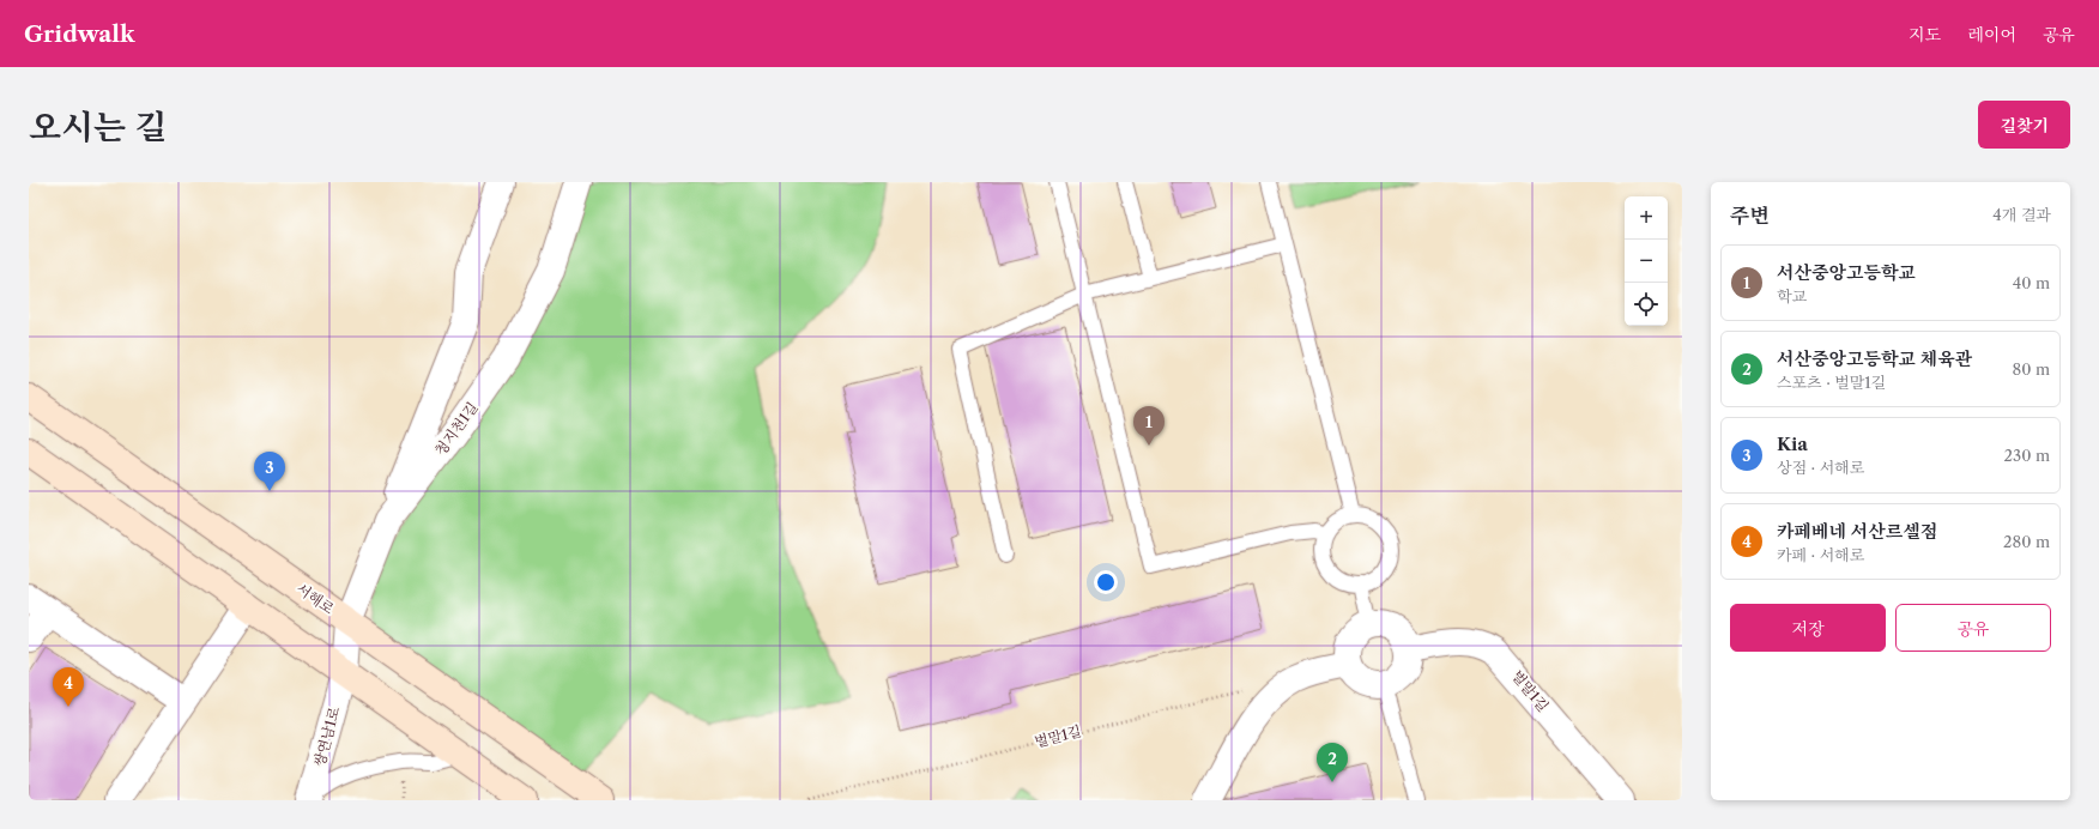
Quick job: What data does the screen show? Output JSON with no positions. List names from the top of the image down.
{
  "streets": {
    "main road": ["서해로"],
    "street": ["청지천1길", "벌말1길", "쌍연남1로"]
  },
  "crossings": [
    ["청지천1길", "서해로"],
    ["청지천1길", "쌍연남1로"]
  ],
  "page": {
    "header": "Gridwalk",
    "nav": ["지도", "레이어", "공유"],
    "title": "오시는 길",
    "buttons": [
      "길찾기",
      ["저장", "공유"]
    ],
    "heading": ["주변", "4개 결과"],
    "map_buttons": ["+", "−"],
    "list": [
      {
        "mark": "1",
        "name": "서산중앙고등학교",
        "note": "학교",
        "value": "40 m"
      },
      {
        "mark": "2",
        "name": "서산중앙고등학교 체육관",
        "note": "스포츠 · 벌말1길",
        "value": "80 m"
      },
      {
        "mark": "3",
        "name": "Kia",
        "note": "상점 · 서해로",
        "value": "230 m"
      },
      {
        "mark": "4",
        "name": "카페베네 서산르셀점",
        "note": "카페 · 서해로",
        "value": "280 m"
      }
    ],
    "pins": [
      "1",
      "3",
      "4",
      "2"
    ]
  }
}
